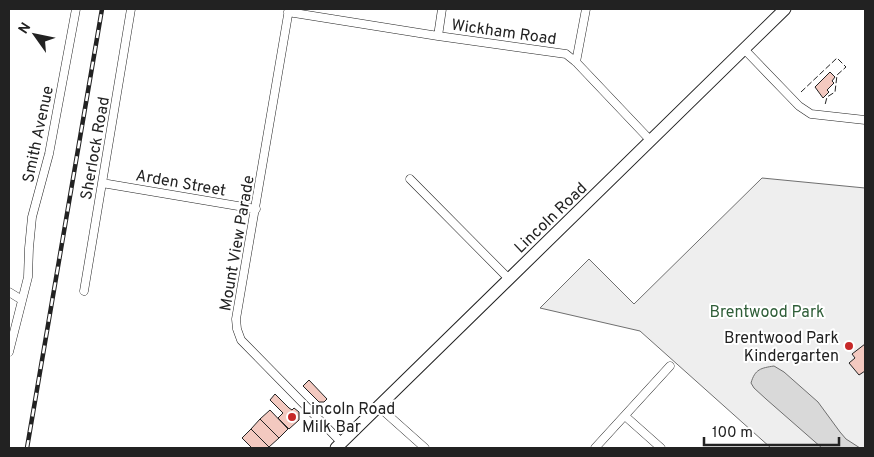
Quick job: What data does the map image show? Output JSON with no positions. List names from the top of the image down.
{
  "streets": {
    "main road": ["Lincoln Road"],
    "street": [
      "Wickham Road",
      "Smith Avenue",
      "Sherlock Road",
      "Arden Street",
      "Mount View Parade"
    ]
  },
  "crossings": [
    ["Wickham Road", "Lincoln Road"],
    ["Wickham Road", "Mount View Parade"],
    ["Sherlock Road", "Arden Street"],
    ["Arden Street", "Mount View Parade"],
    ["Lincoln Road", "Mount View Parade"]
  ],
  "parks": ["Brentwood Park"],
  "places": ["Brentwood Park Kindergarten", "Lincoln Road Milk Bar"],
  "scale_bar": "100 m",
  "north": "top left"
}
